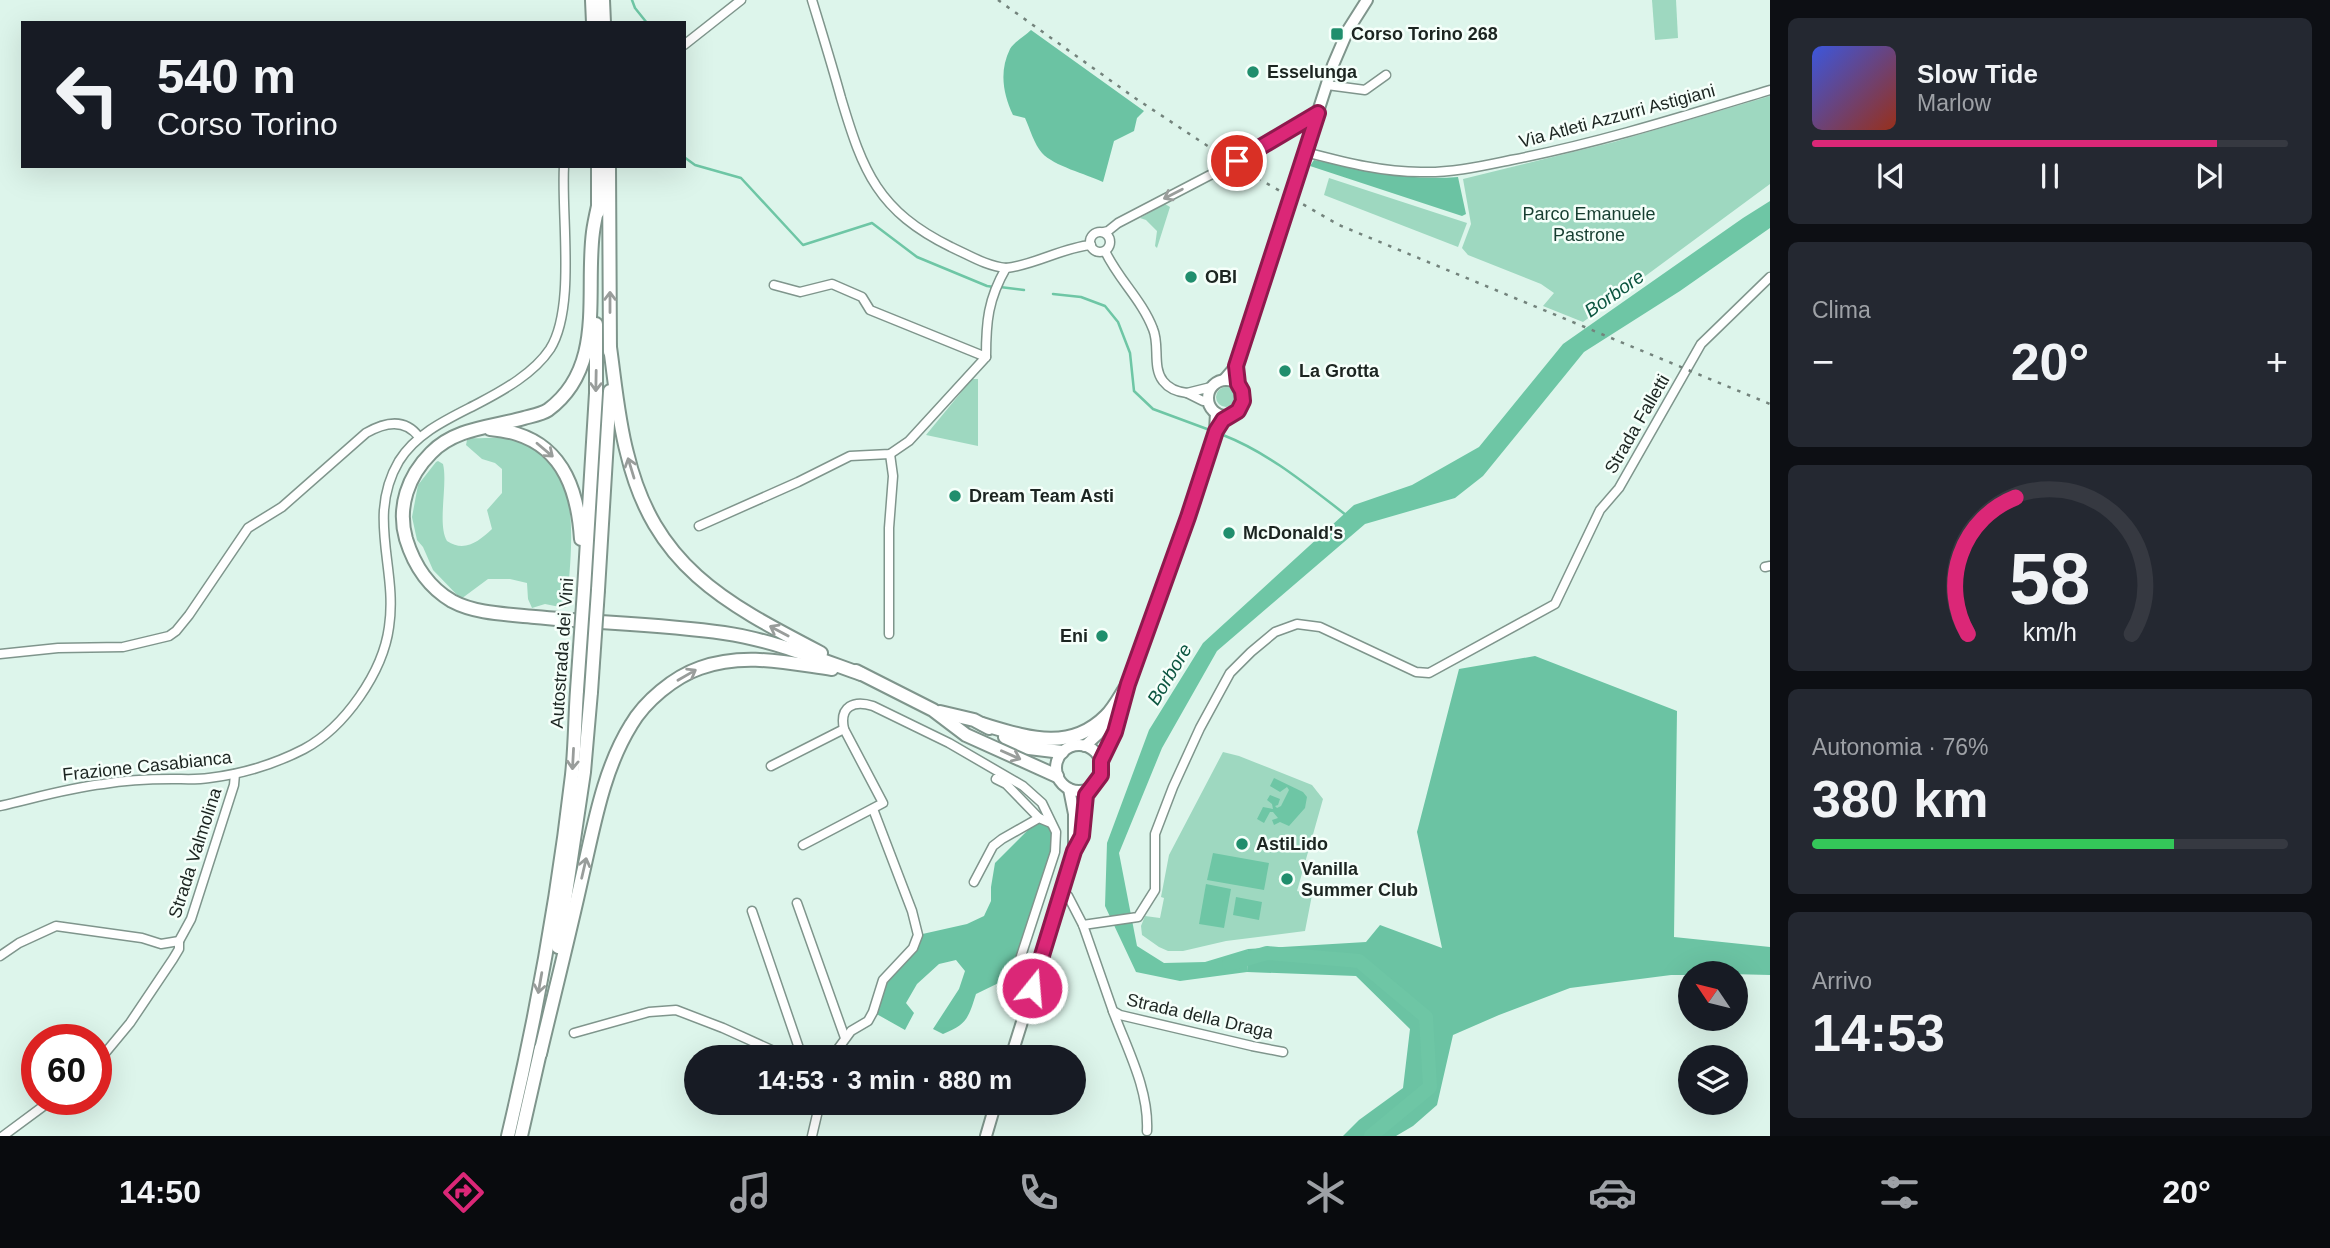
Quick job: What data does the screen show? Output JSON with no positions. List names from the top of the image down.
{
  "streets": {
    "highway": ["Autostrada dei Vini"],
    "street": [
      "Via Atleti Azzurri Astigiani",
      "Strada Falletti",
      "Frazione Casabianca",
      "Strada Valmolina",
      "Strada della Draga"
    ]
  },
  "crossings": [
    ["Strada Falletti", "Strada della Draga"],
    ["Frazione Casabianca", "Strada Valmolina"]
  ],
  "water": ["Borbore"],
  "parks": ["Parco Emanuele Pastrone"],
  "places": {
    "transit": ["Corso Torino 268"],
    "other": [
      "Esselunga",
      "OBI",
      "La Grotta",
      "Dream Team Asti",
      "McDonald's",
      "Eni",
      "AstiLido",
      "Vanilla Summer Club"
    ]
  },
  "north": "top left",
  "page": {
    "turn": ["540 m", "Corso Torino"],
    "song": ["Slow Tide", "Marlow"],
    "tile": [
      "Clima",
      ["Autonomia · 76%", "380 km"],
      ["Arrivo", "14:53"]
    ],
    "heat": ["−", "20°", "+"],
    "limit": "60",
    "trip": "14:53 · 3 min · 880 m",
    "tabs": ["14:50", "20°"],
    "gauge": ["58", "km/h"]
  }
}
